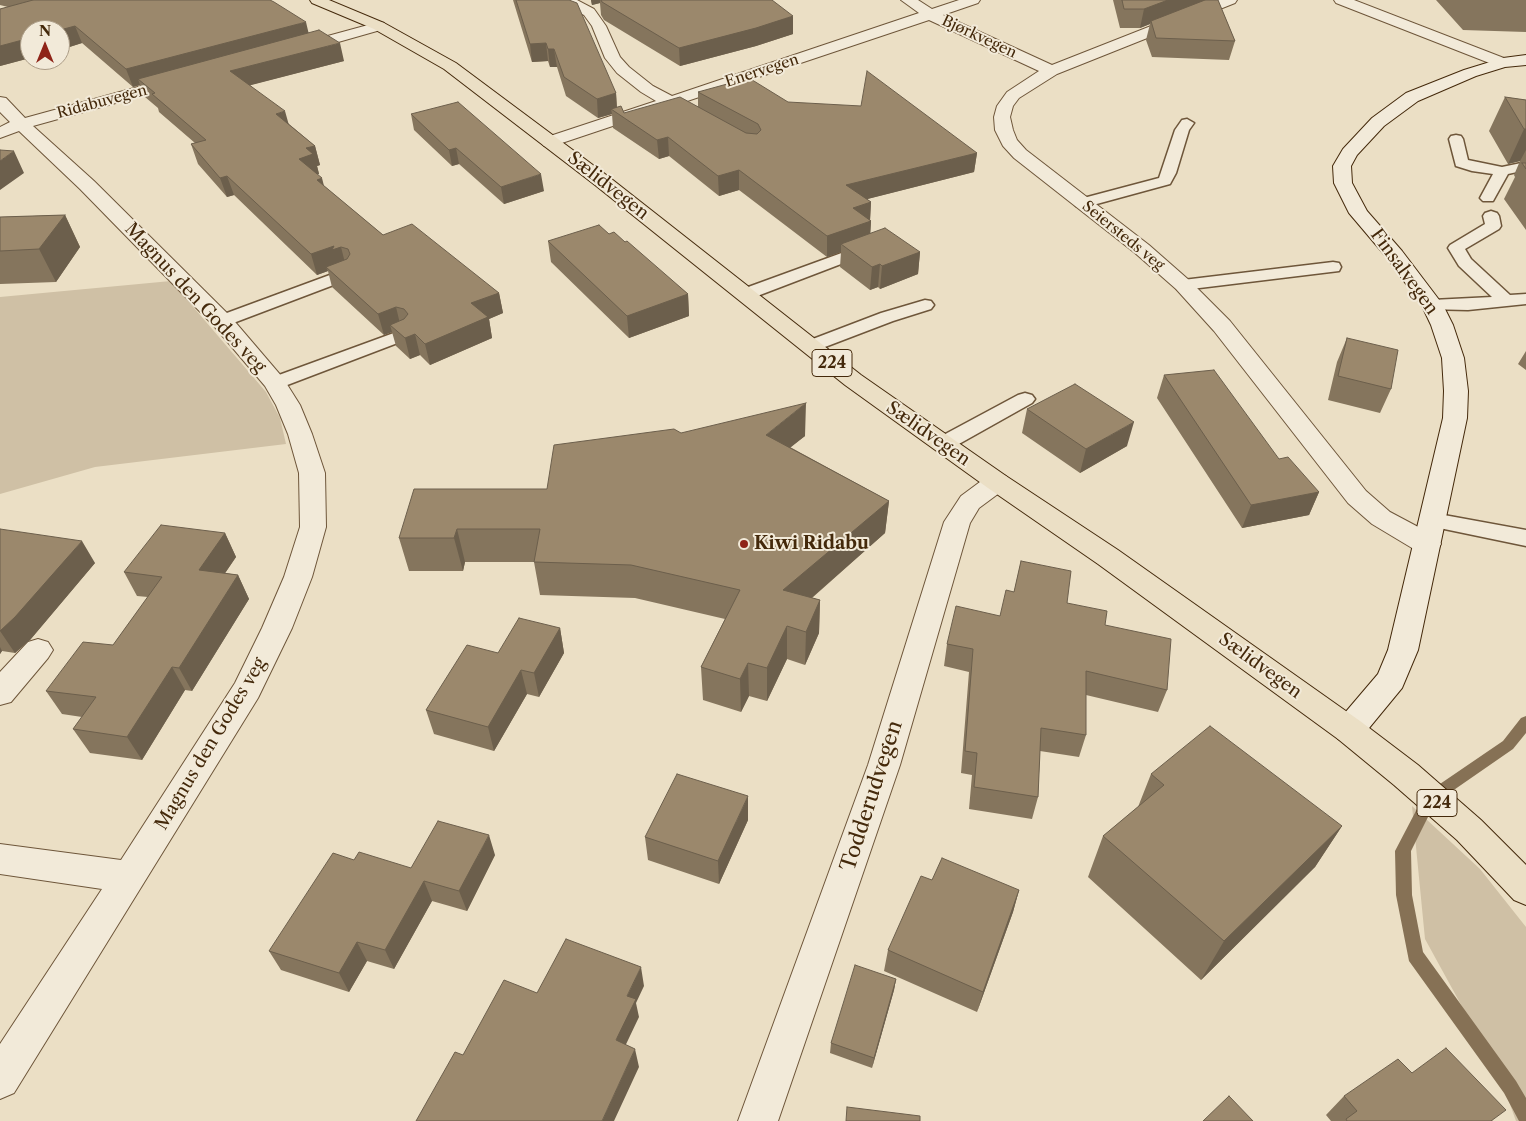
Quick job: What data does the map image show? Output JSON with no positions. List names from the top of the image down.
{
  "streets": {
    "main road": ["Sælidvegen", "224"],
    "street": [
      "Bjørkvegen",
      "Enervegen",
      "Ridabuvegen",
      "Seiersteds veg",
      "Finsalvegen",
      "Magnus den Godes veg",
      "Todderudvegen"
    ]
  },
  "crossings": [
    ["Bjørkvegen", "Enervegen"],
    ["Bjørkvegen", "Seiersteds veg"],
    ["Enervegen", "Sælidvegen"],
    ["Ridabuvegen", "Magnus den Godes veg"],
    ["Sælidvegen", "Finsalvegen"],
    ["Sælidvegen", "Todderudvegen"],
    ["Seiersteds veg", "Finsalvegen"]
  ],
  "places": ["Kiwi Ridabu"],
  "north": "top"
}
